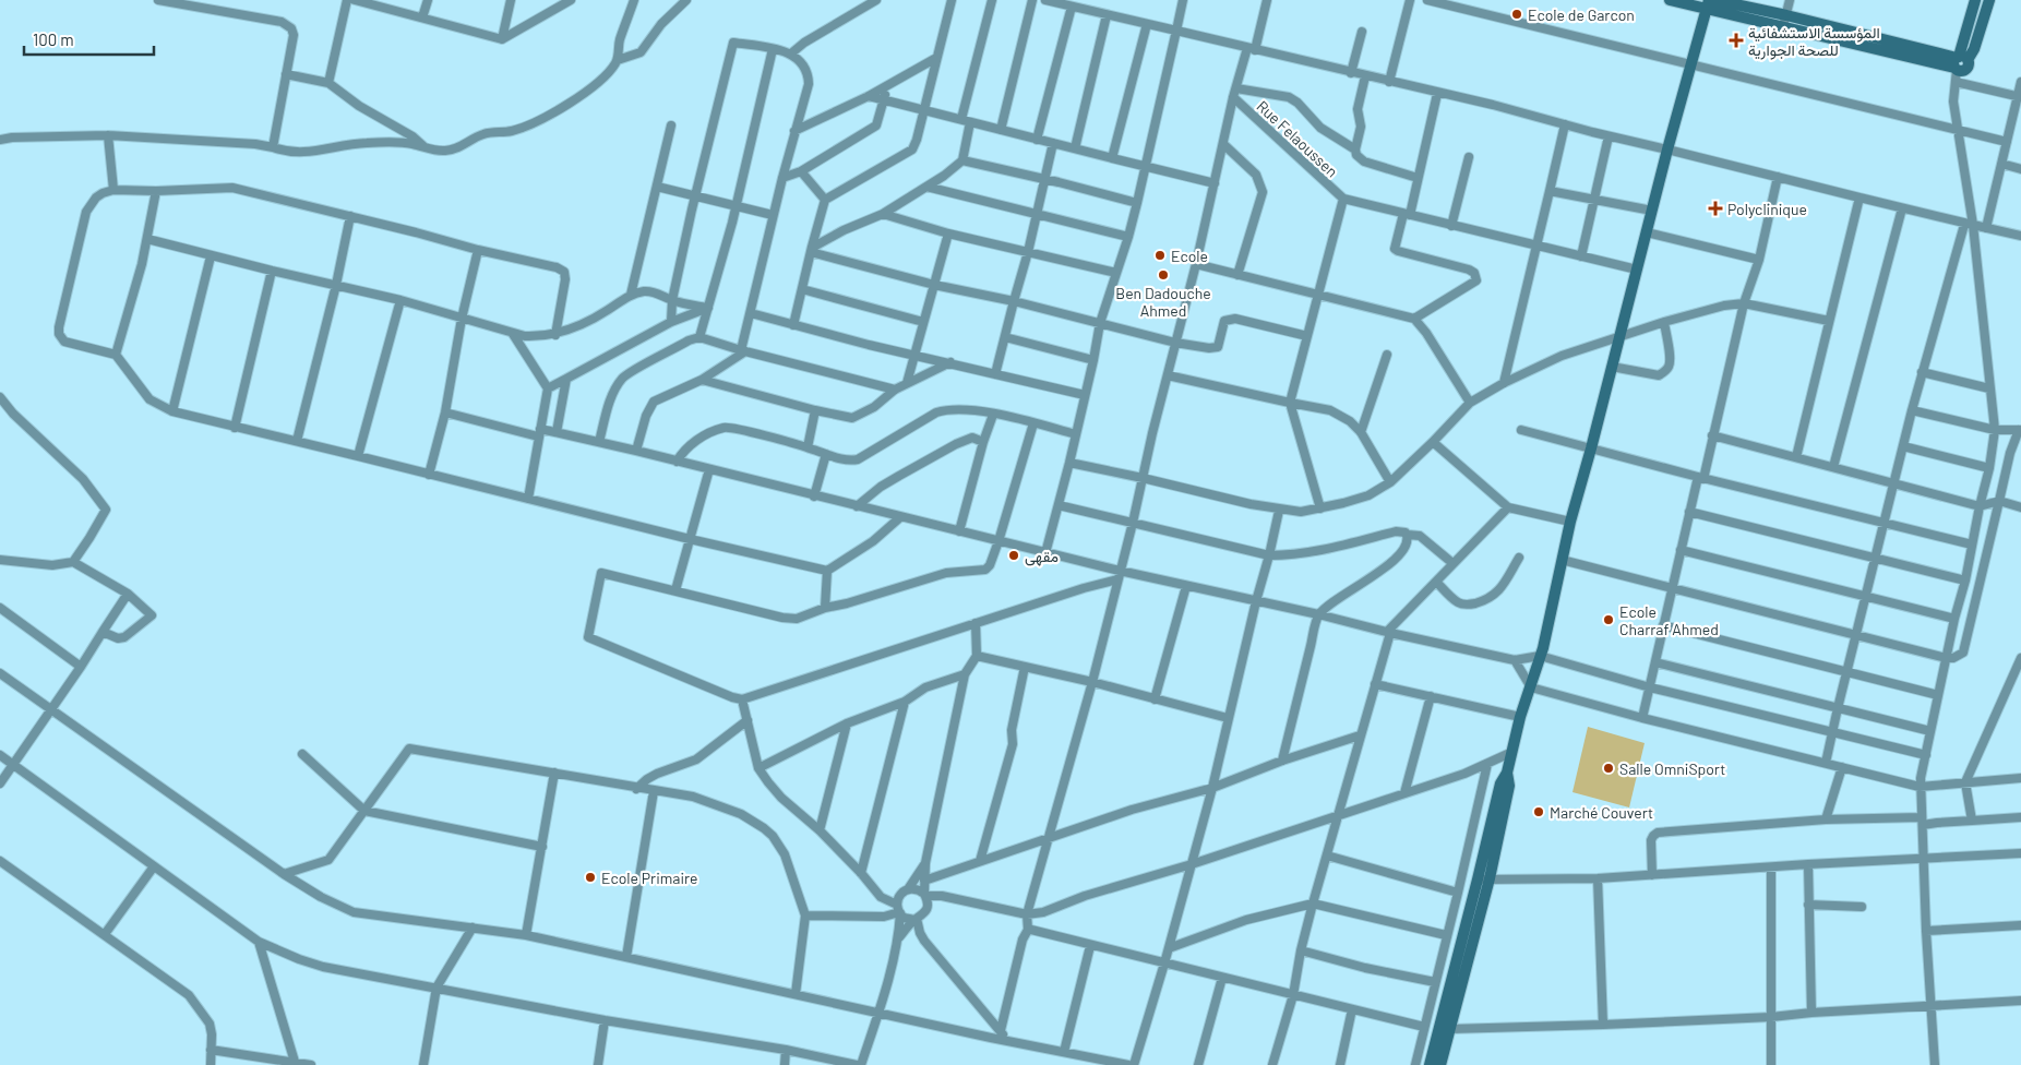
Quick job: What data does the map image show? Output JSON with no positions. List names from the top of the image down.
{
  "streets": {
    "street": ["Rue Felaoussen"]
  },
  "places": {
    "other": [
      "Ecole de Garcon",
      "Ecole",
      "Ben Dadouche Ahmed",
      "مقهى",
      "Ecole Charraf Ahmed",
      "Salle OmniSport",
      "Marché Couvert",
      "Ecole Primaire"
    ],
    "health": ["المؤسسة الاستشفائية للصحة الجوارية", "Polyclinique"]
  },
  "scale_bar": "100 m"
}
